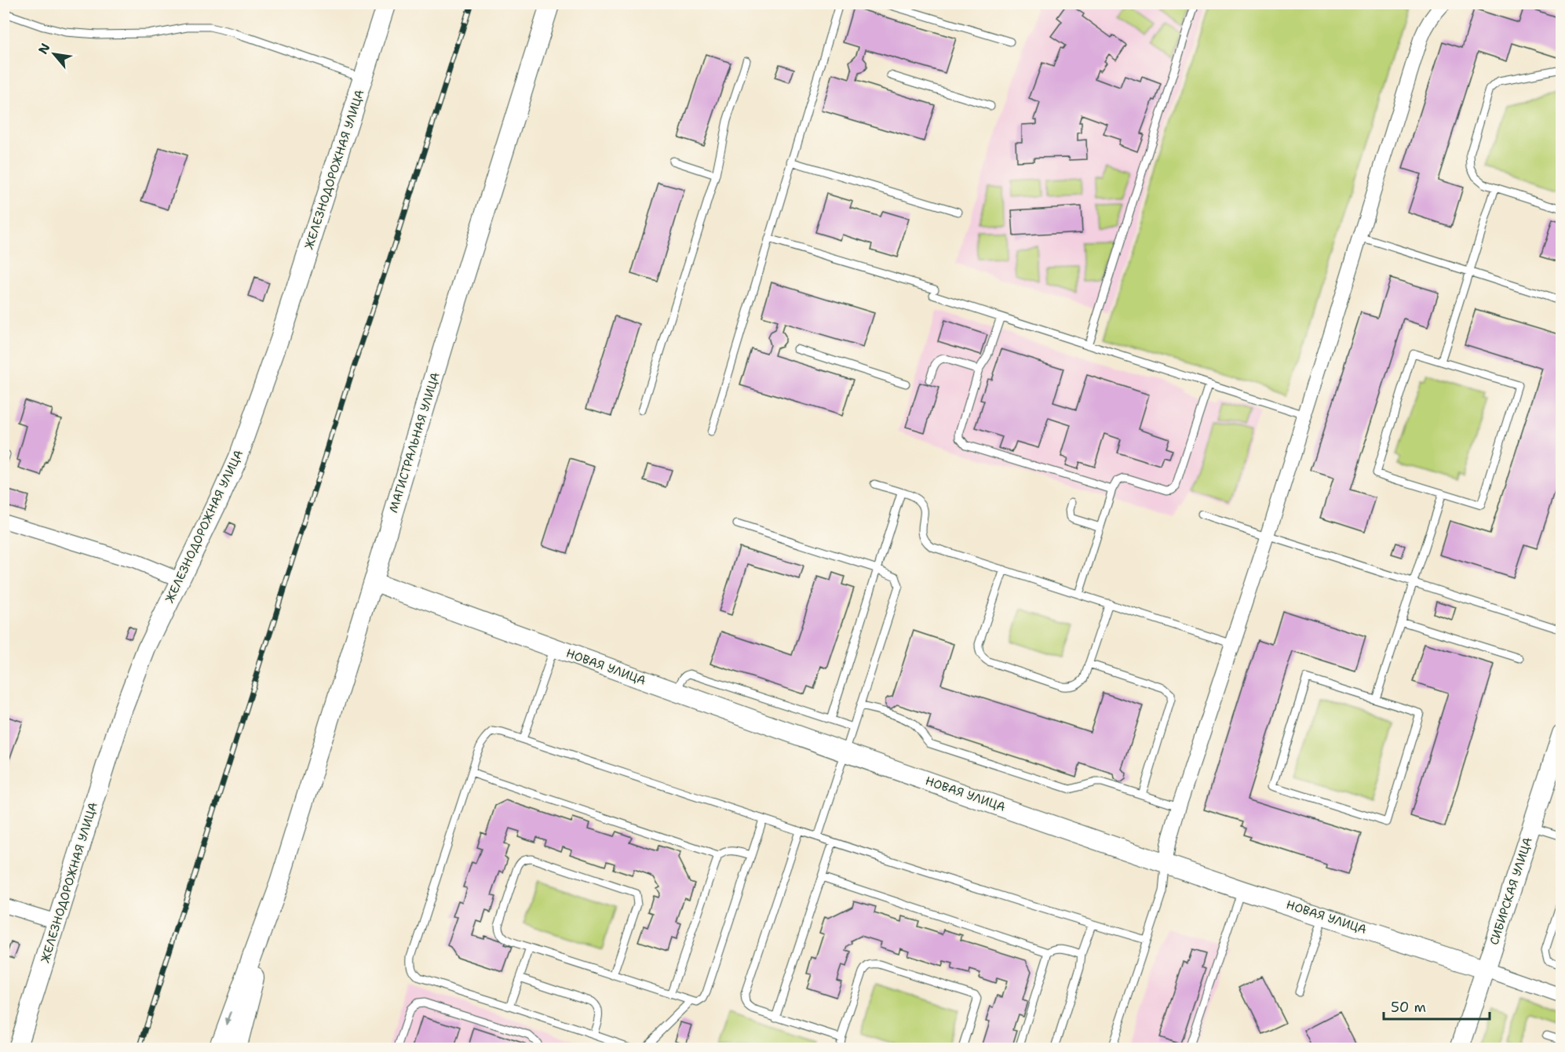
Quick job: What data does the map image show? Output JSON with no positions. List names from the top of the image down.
{
  "streets": {
    "main road": [
      "ЖЕЛЕЗНОДОРОЖНАЯ УЛИЦА",
      "МАГИСТРАЛЬНАЯ УЛИЦА",
      "НОВАЯ УЛИЦА",
      "СИБИРСКАЯ УЛИЦА"
    ]
  },
  "crossings": [
    ["МАГИСТРАЛЬНАЯ УЛИЦА", "НОВАЯ УЛИЦА"],
    ["НОВАЯ УЛИЦА", "СИБИРСКАЯ УЛИЦА"]
  ],
  "scale_bar": "50 m",
  "north": "top left"
}
